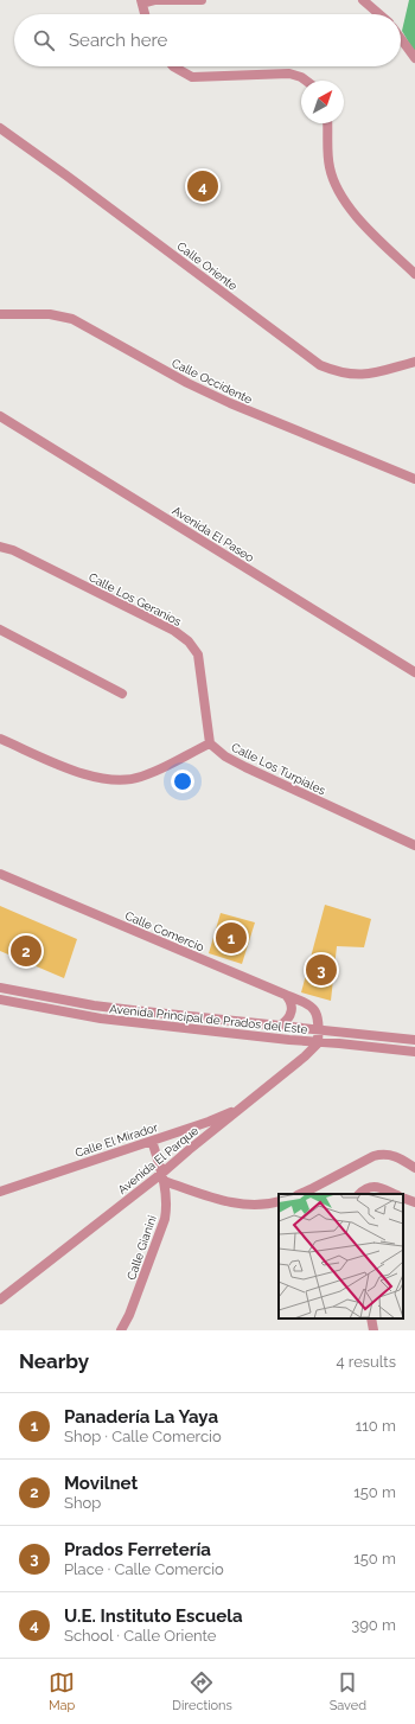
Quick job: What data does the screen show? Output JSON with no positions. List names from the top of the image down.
{
  "streets": {
    "street": [
      "Calle Oriente",
      "Calle Occidente",
      "Avenida El Paseo",
      "Calle Los Geranios",
      "Calle Los Turpiales",
      "Calle Comercio",
      "Avenida Principal de Prados del Este",
      "Calle El Mirador",
      "Avenida El Parque",
      "Calle Gianini"
    ]
  },
  "crossings": [
    ["Calle Los Geranios", "Calle Los Turpiales"],
    ["Calle Comercio", "Avenida Principal de Prados del Este"],
    ["Avenida Principal de Prados del Este", "Avenida El Parque"],
    ["Calle El Mirador", "Avenida El Parque"],
    ["Calle El Mirador", "Calle Gianini"],
    ["Avenida El Parque", "Calle Gianini"]
  ],
  "north": "top right",
  "page": {
    "search": "Search here",
    "pins": [
      "4",
      "1",
      "2",
      "3"
    ],
    "heading": ["Nearby", "4 results"],
    "list": [
      {
        "mark": "1",
        "name": "Panadería La Yaya",
        "note": "Shop · Calle Comercio",
        "value": "110 m"
      },
      {
        "mark": "2",
        "name": "Movilnet",
        "note": "Shop",
        "value": "150 m"
      },
      {
        "mark": "3",
        "name": "Prados Ferretería",
        "note": "Place · Calle Comercio",
        "value": "150 m"
      },
      {
        "mark": "4",
        "name": "U.E. Instituto Escuela",
        "note": "School · Calle Oriente",
        "value": "390 m"
      }
    ],
    "nav": ["Map", "Directions", "Saved"]
  }
}
